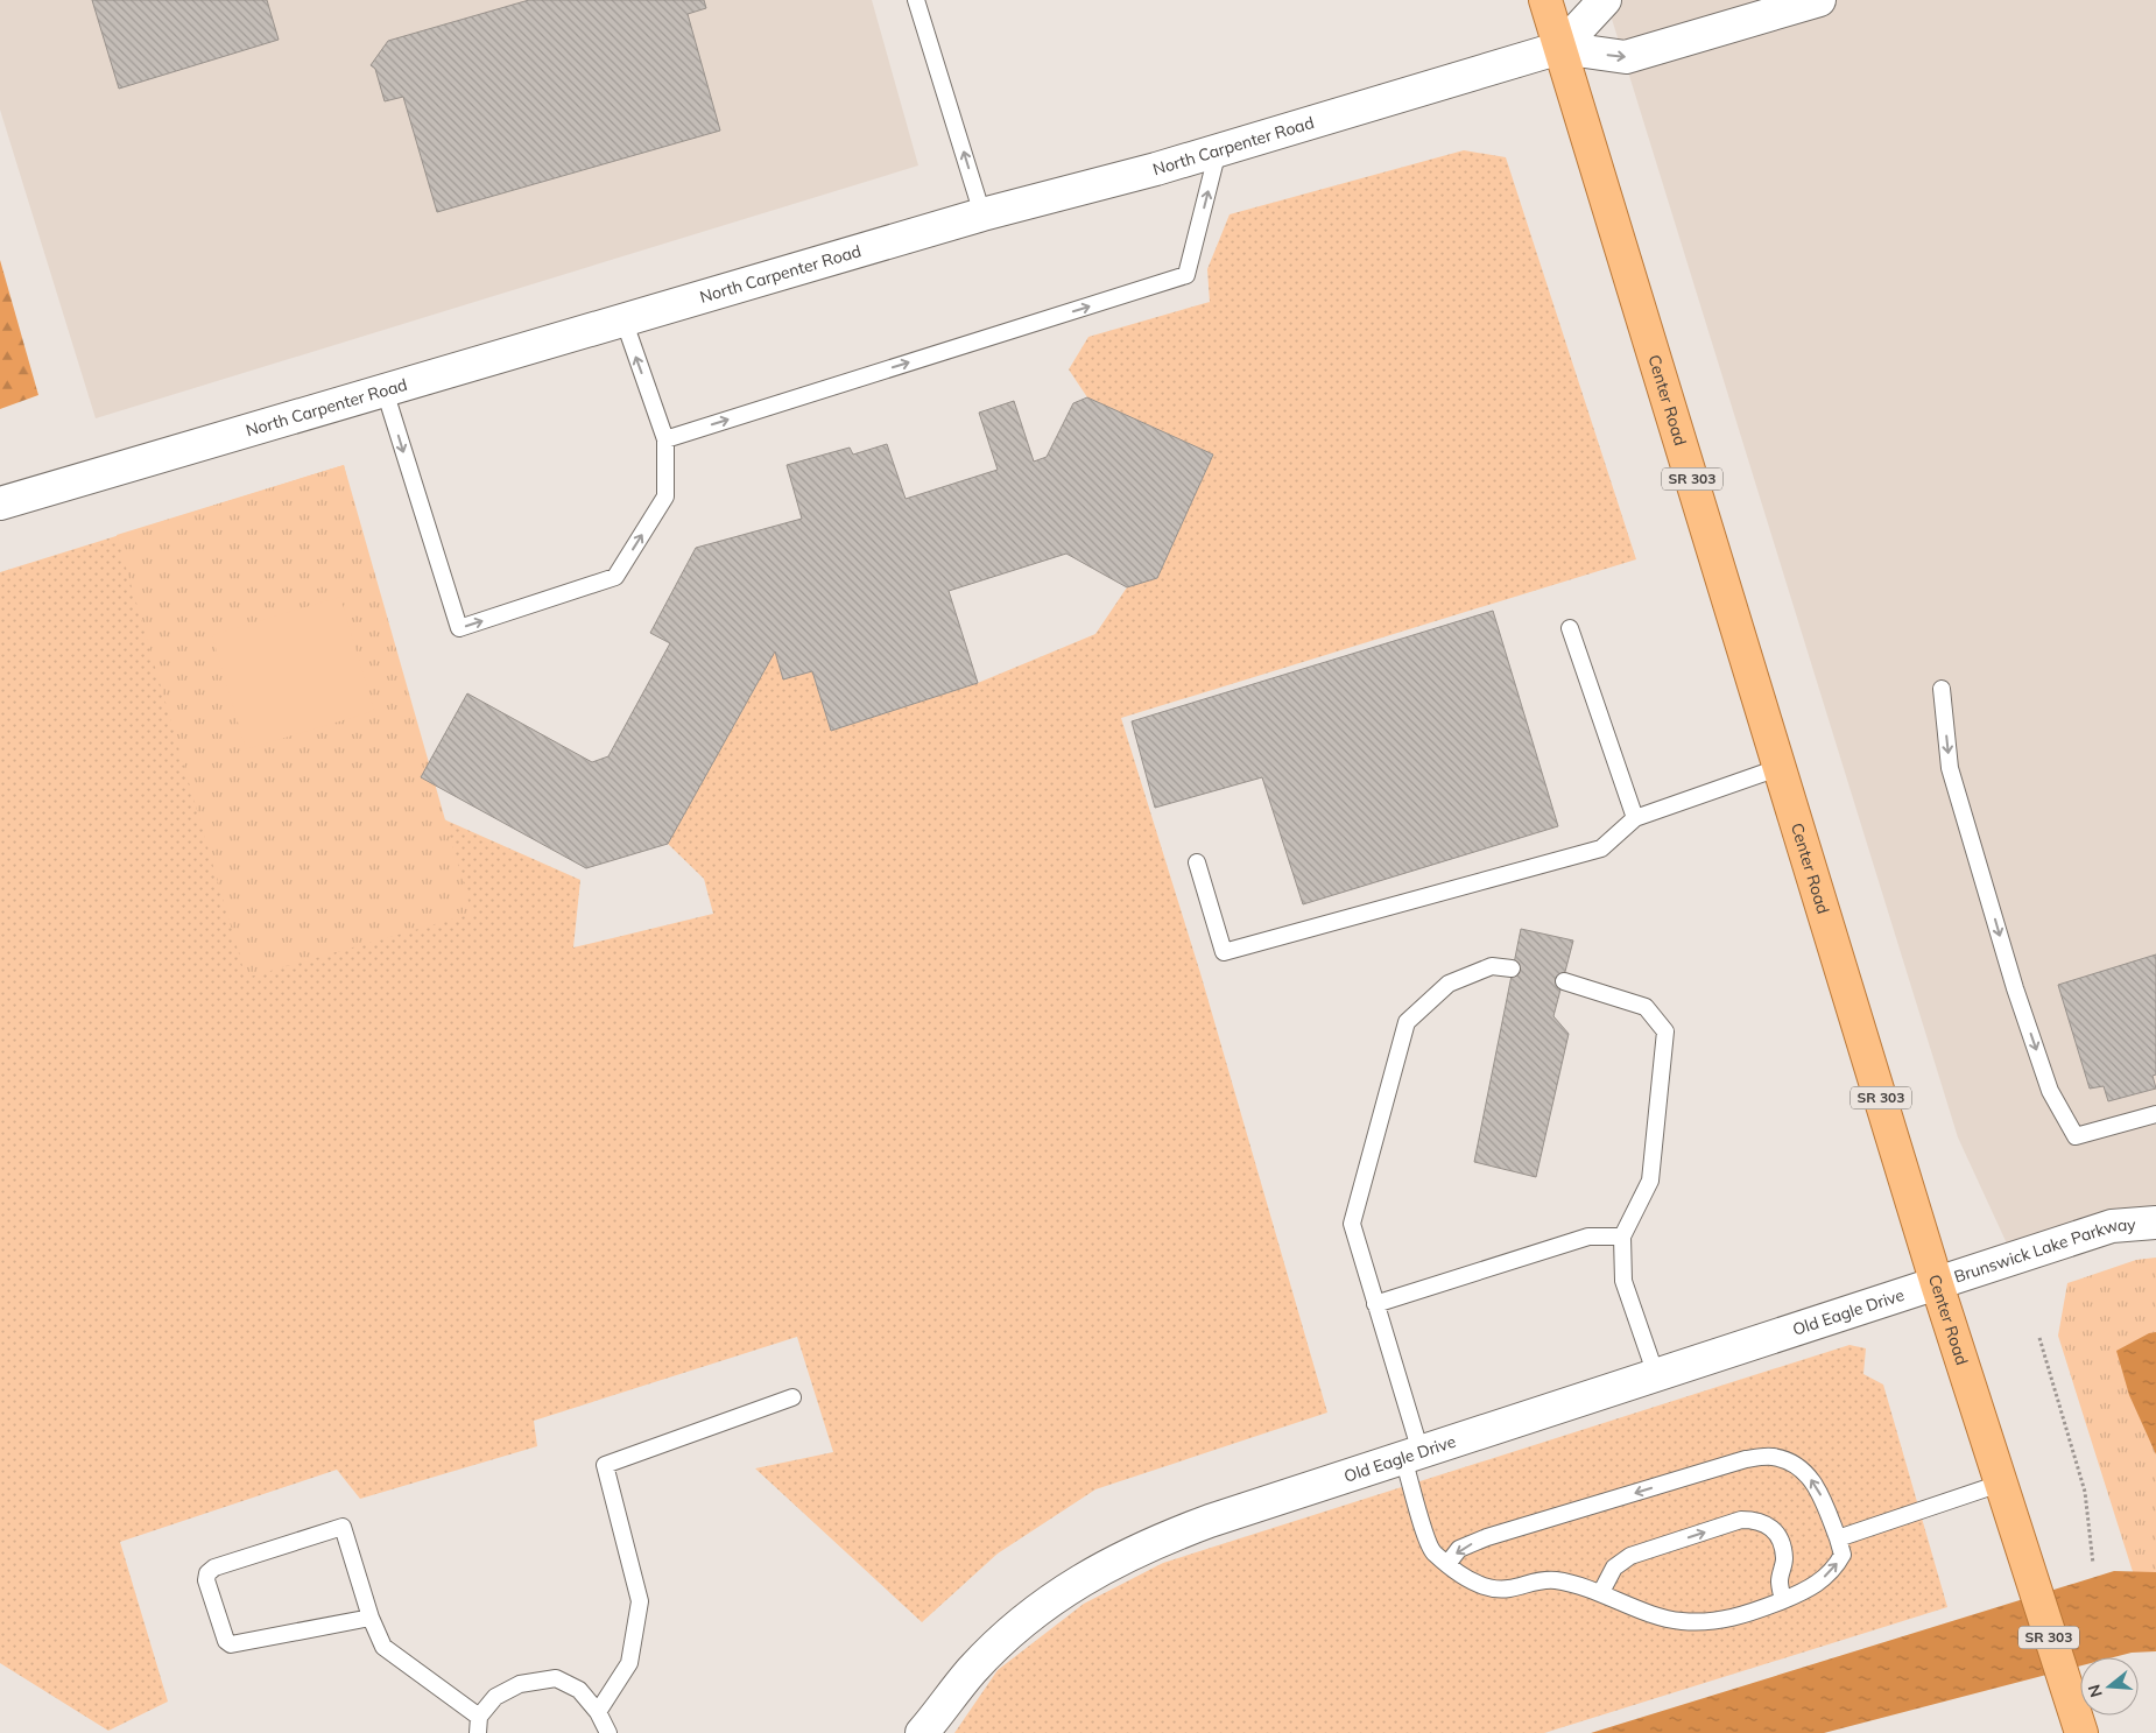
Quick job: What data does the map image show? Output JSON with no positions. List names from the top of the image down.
{
  "streets": {
    "main road": ["Center Road", "SR 303"],
    "street": ["North Carpenter Road", "Brunswick Lake Parkway", "Old Eagle Drive"]
  },
  "crossings": [
    ["North Carpenter Road", "Center Road"],
    ["Center Road", "Brunswick Lake Parkway"],
    ["Center Road", "Old Eagle Drive"],
    ["Brunswick Lake Parkway", "Old Eagle Drive"]
  ],
  "north": "left"
}
